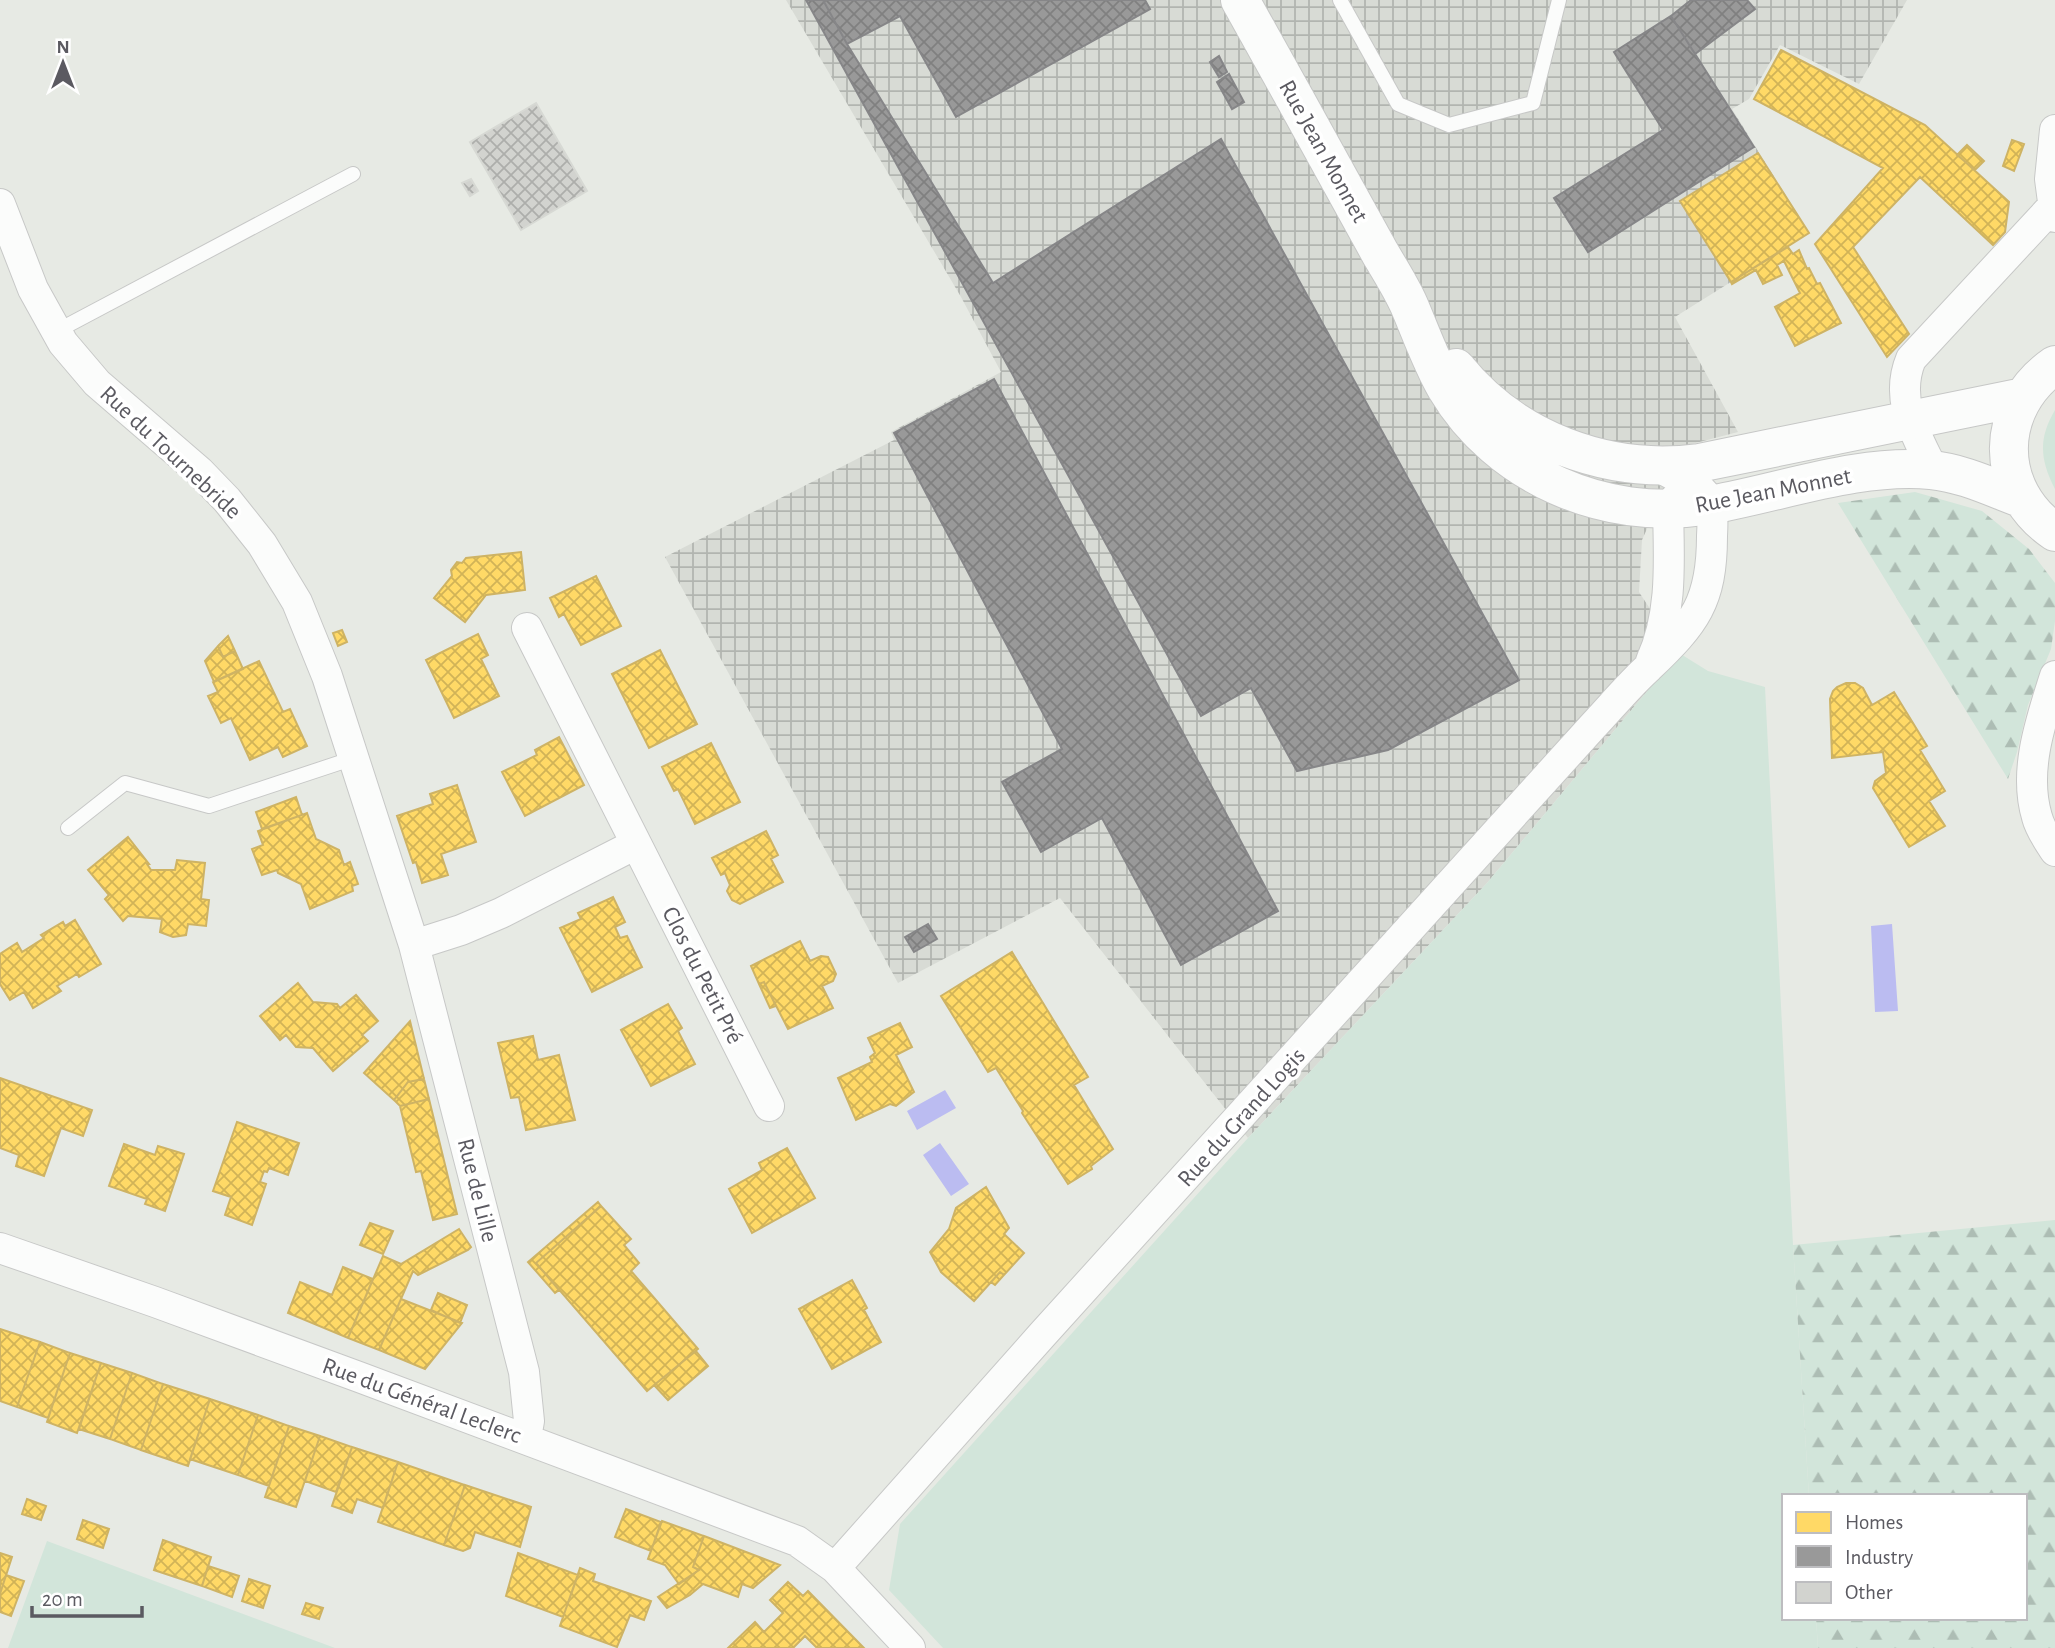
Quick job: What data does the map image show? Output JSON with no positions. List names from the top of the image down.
{
  "streets": {
    "street": [
      "Rue Jean Monnet",
      "Rue du Tournebride",
      "Clos du Petit Pré",
      "Rue du Grand Logis",
      "Rue de Lille",
      "Rue du Général Leclerc"
    ]
  },
  "crossings": [
    ["Rue Jean Monnet", "Rue du Grand Logis"],
    ["Rue du Tournebride", "Rue de Lille"],
    ["Rue du Grand Logis", "Rue du Général Leclerc"],
    ["Rue de Lille", "Rue du Général Leclerc"]
  ],
  "legend": ["Homes", "Industry", "Other"],
  "scale_bar": "20 m",
  "north": "top"
}
